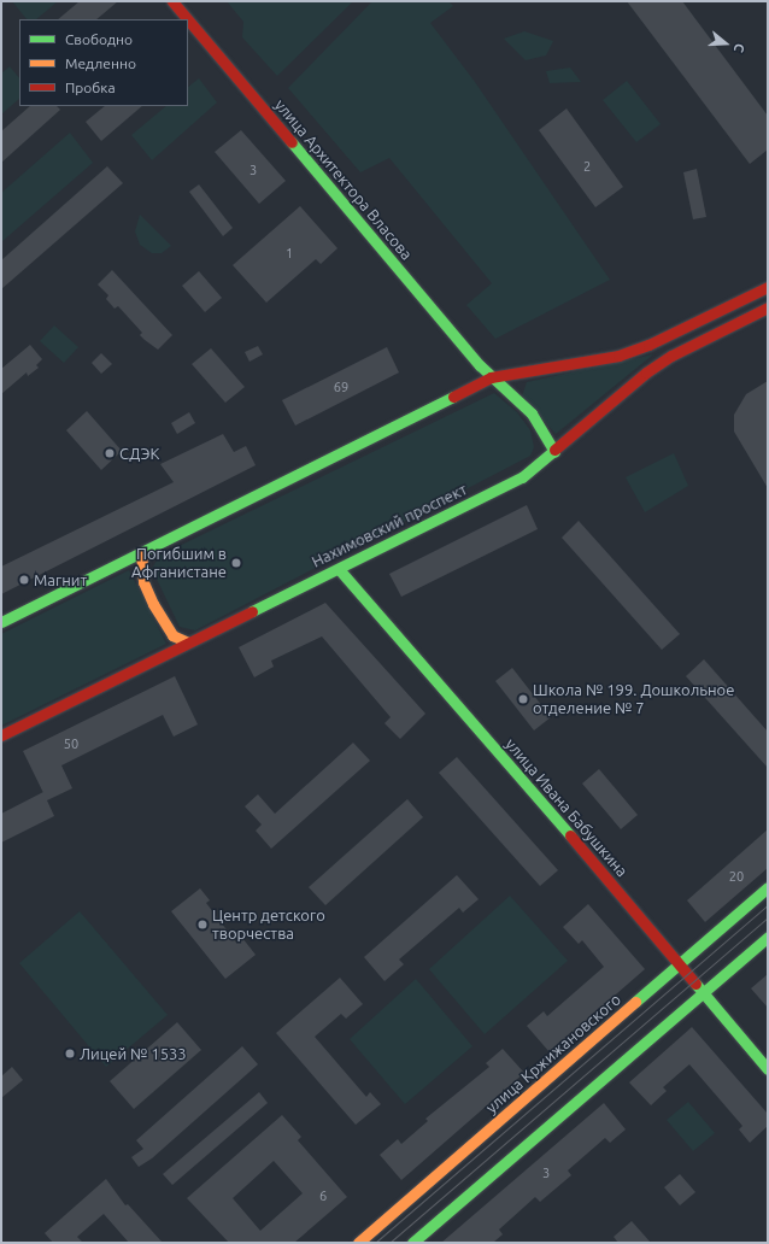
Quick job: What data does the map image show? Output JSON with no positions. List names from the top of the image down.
{
  "streets": {
    "street": [
      "улица Архитектора Власова",
      "Нахимовский проспект",
      "улица Ивана Бабушкина",
      "улица Кржижановского"
    ]
  },
  "crossings": [
    ["улица Архитектора Власова", "Нахимовский проспект"],
    ["Нахимовский проспект", "улица Ивана Бабушкина"],
    ["улица Ивана Бабушкина", "улица Кржижановского"]
  ],
  "places": [
    "СДЭК",
    "Погибшим в Афганистане",
    "Магнит",
    "Школа № 199. Дошкольное отделение № 7",
    "Центр детского творчества",
    "Лицей № 1533"
  ],
  "house_numbers": [
    "2",
    "3",
    "1",
    "69",
    "50",
    "20",
    "3",
    "6"
  ],
  "legend": ["Свободно", "Медленно", "Пробка"],
  "north": "right"
}
